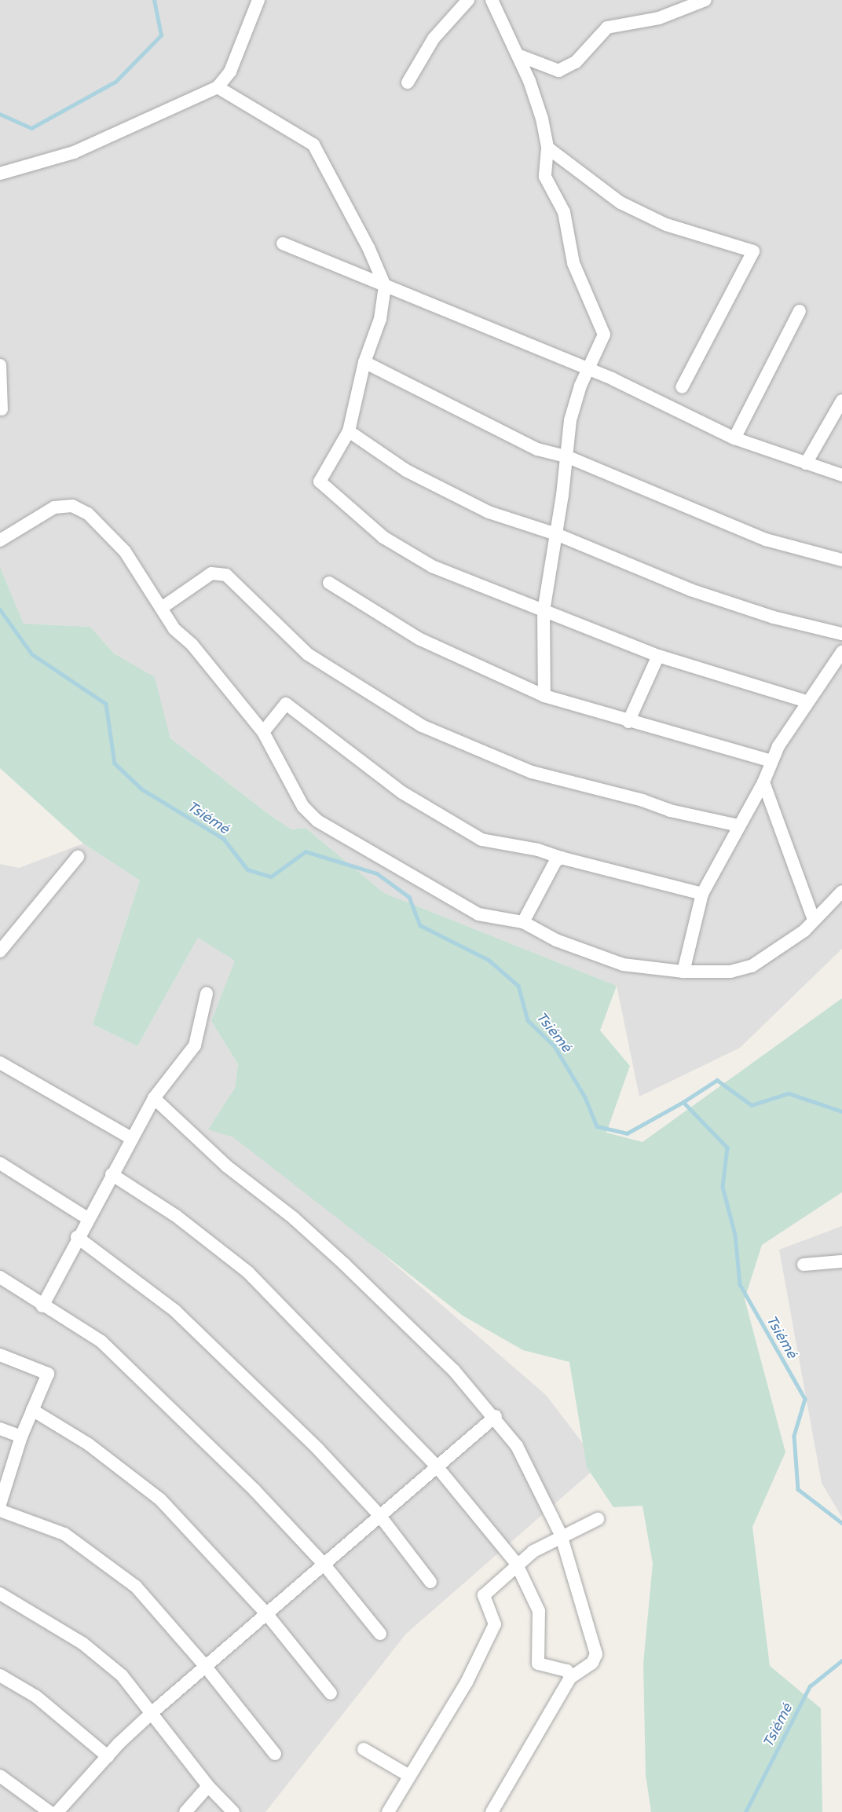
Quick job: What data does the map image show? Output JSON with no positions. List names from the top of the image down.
{
  "water": ["Tsiémé"]
}
